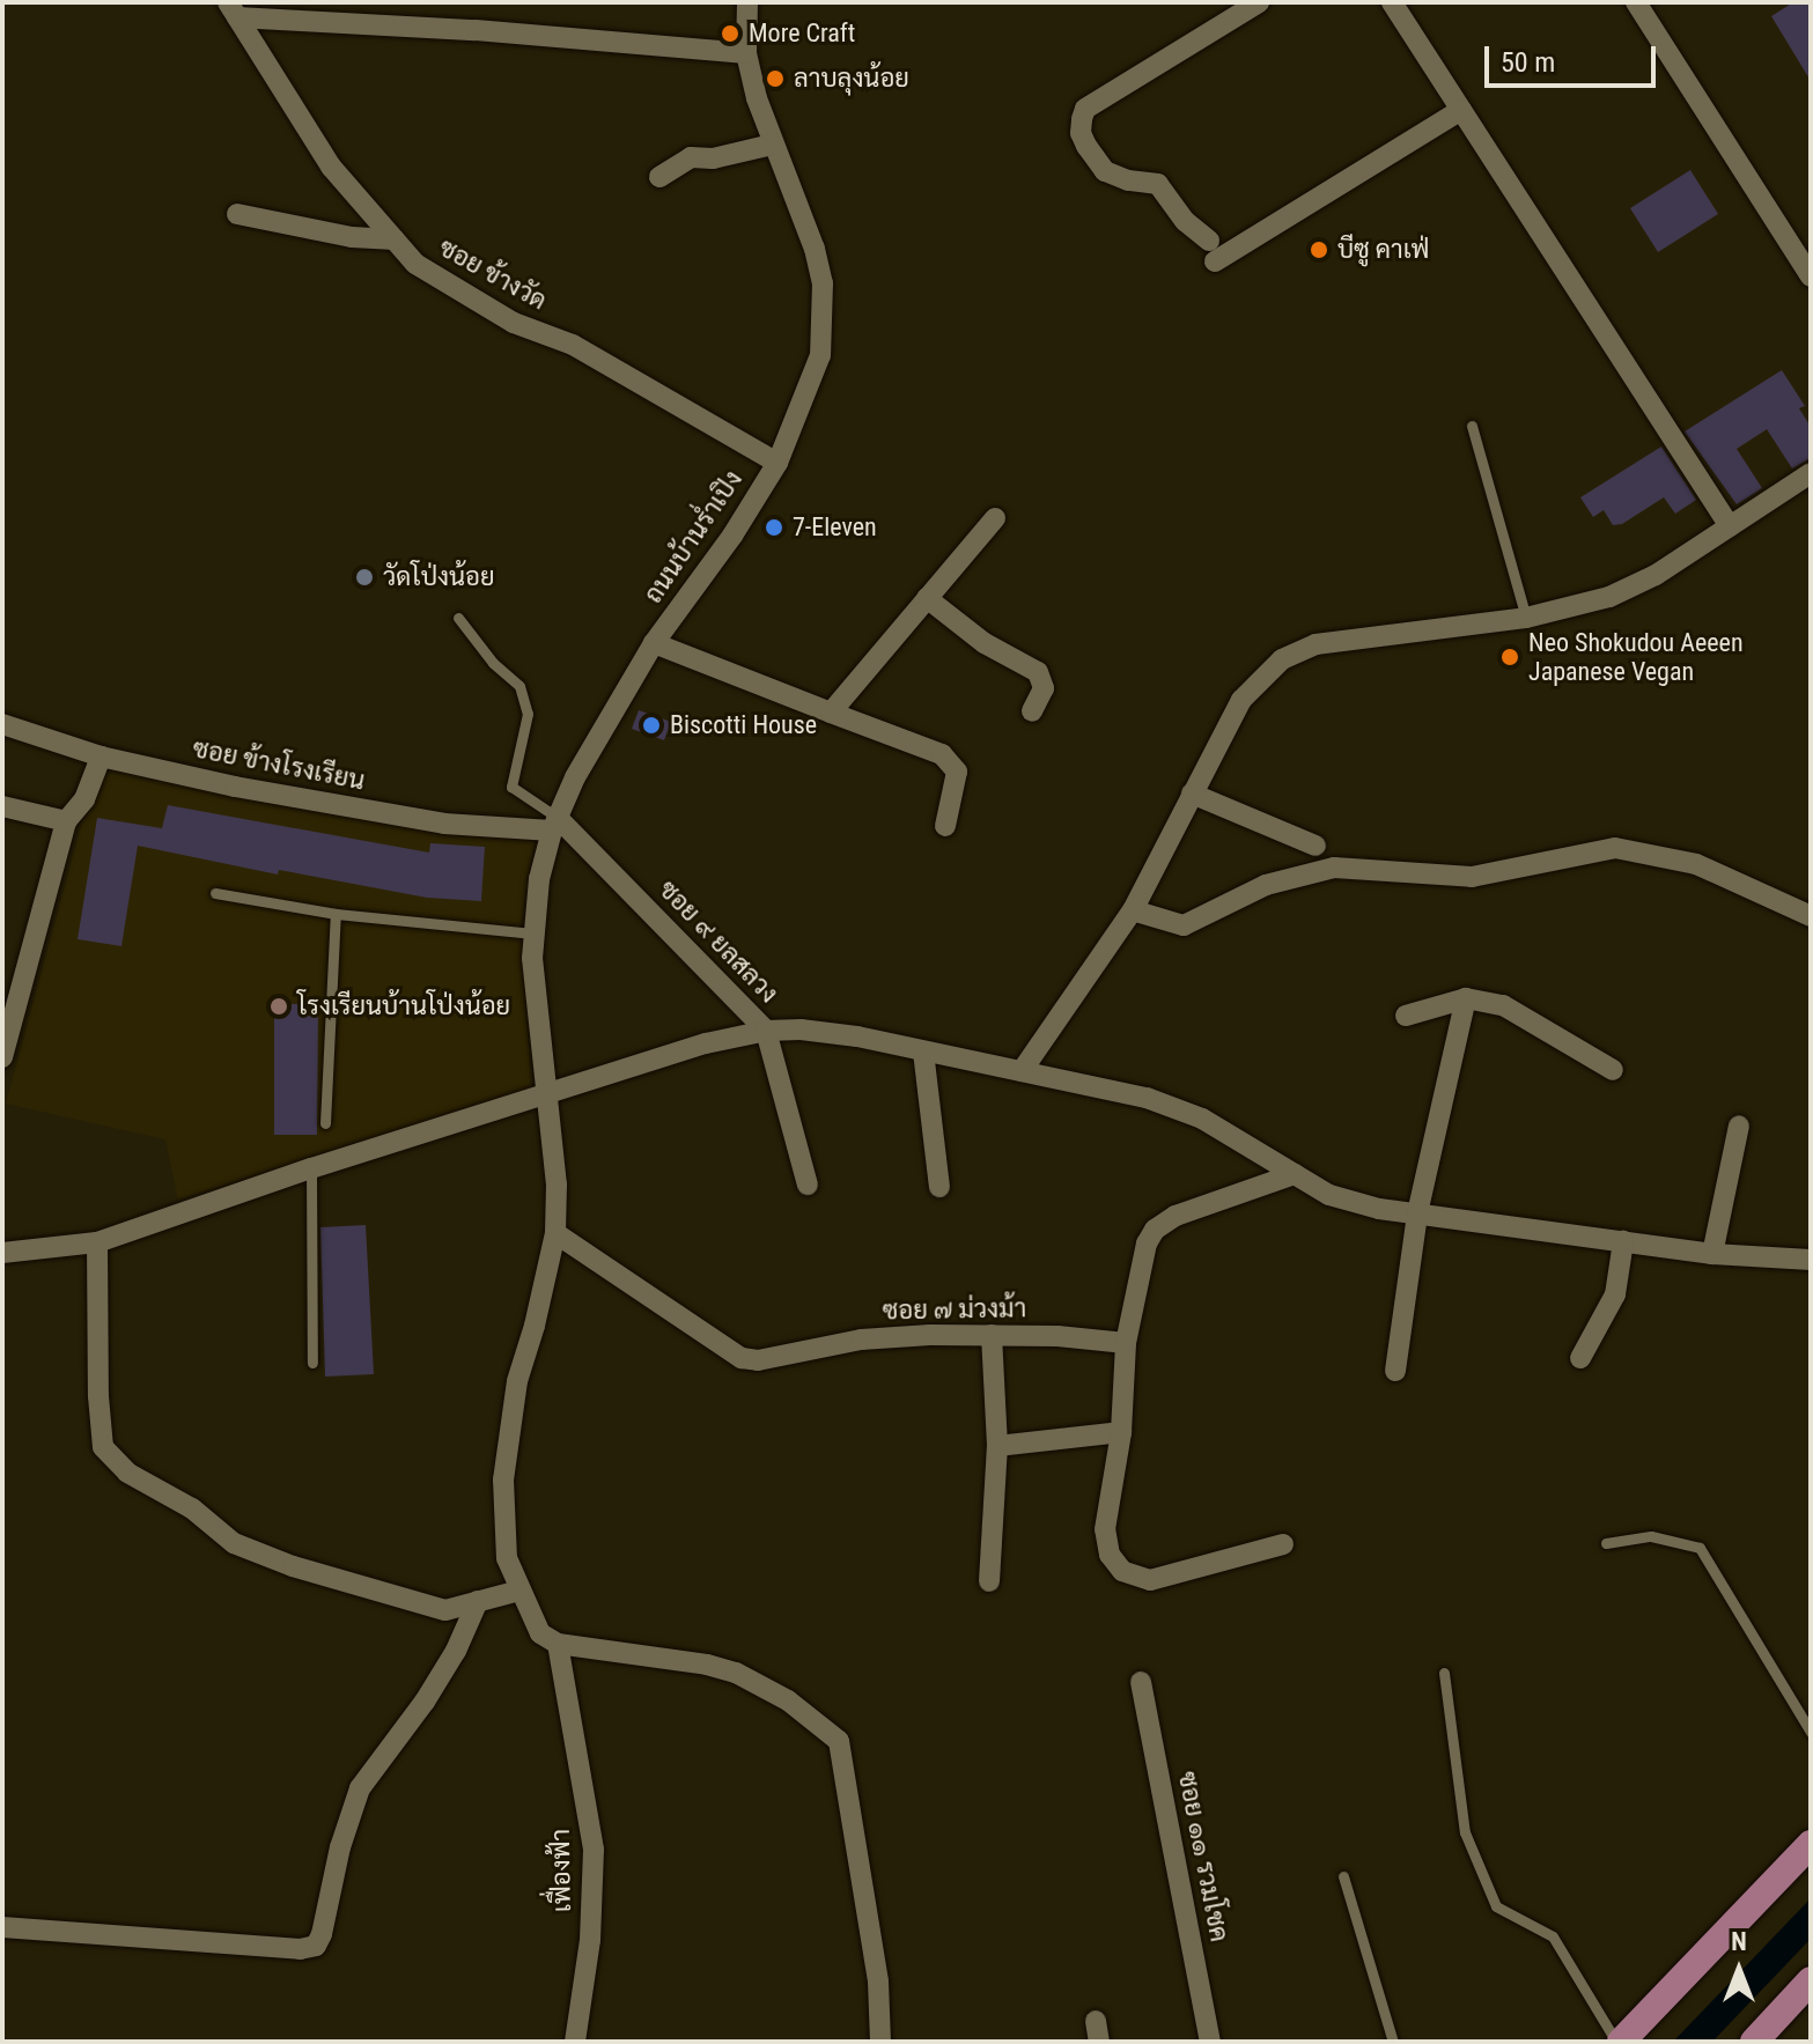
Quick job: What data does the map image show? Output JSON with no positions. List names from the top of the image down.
{
  "streets": {
    "street": [
      "ซอย ข้างวัด",
      "ถนนบ้านร่ำเปิง",
      "ซอย ข้างโรงเรียน",
      "ซอย ๙ ยลสลวง",
      "ซอย ๗ ม่วงม้า",
      "ซอย ๑๑ รวมโชค",
      "เฟื่องฟ้า"
    ]
  },
  "crossings": [
    ["ซอย ข้างวัด", "ถนนบ้านร่ำเปิง"],
    ["ถนนบ้านร่ำเปิง", "ซอย ข้างโรงเรียน"],
    ["ถนนบ้านร่ำเปิง", "ซอย ๙ ยลสลวง"],
    ["ถนนบ้านร่ำเปิง", "ซอย ๗ ม่วงม้า"],
    ["ถนนบ้านร่ำเปิง", "เฟื่องฟ้า"],
    ["ซอย ข้างโรงเรียน", "ซอย ๙ ยลสลวง"]
  ],
  "places": [
    "More Craft",
    "ลาบลุงน้อย",
    "บีซู คาเฟ่",
    "7-Eleven",
    "วัดโป่งน้อย",
    "Neo Shokudou Aeeen Japanese Vegan",
    "Biscotti House",
    "โรงเรียนบ้านโป่งน้อย"
  ],
  "scale_bar": "50 m",
  "north": "top"
}
